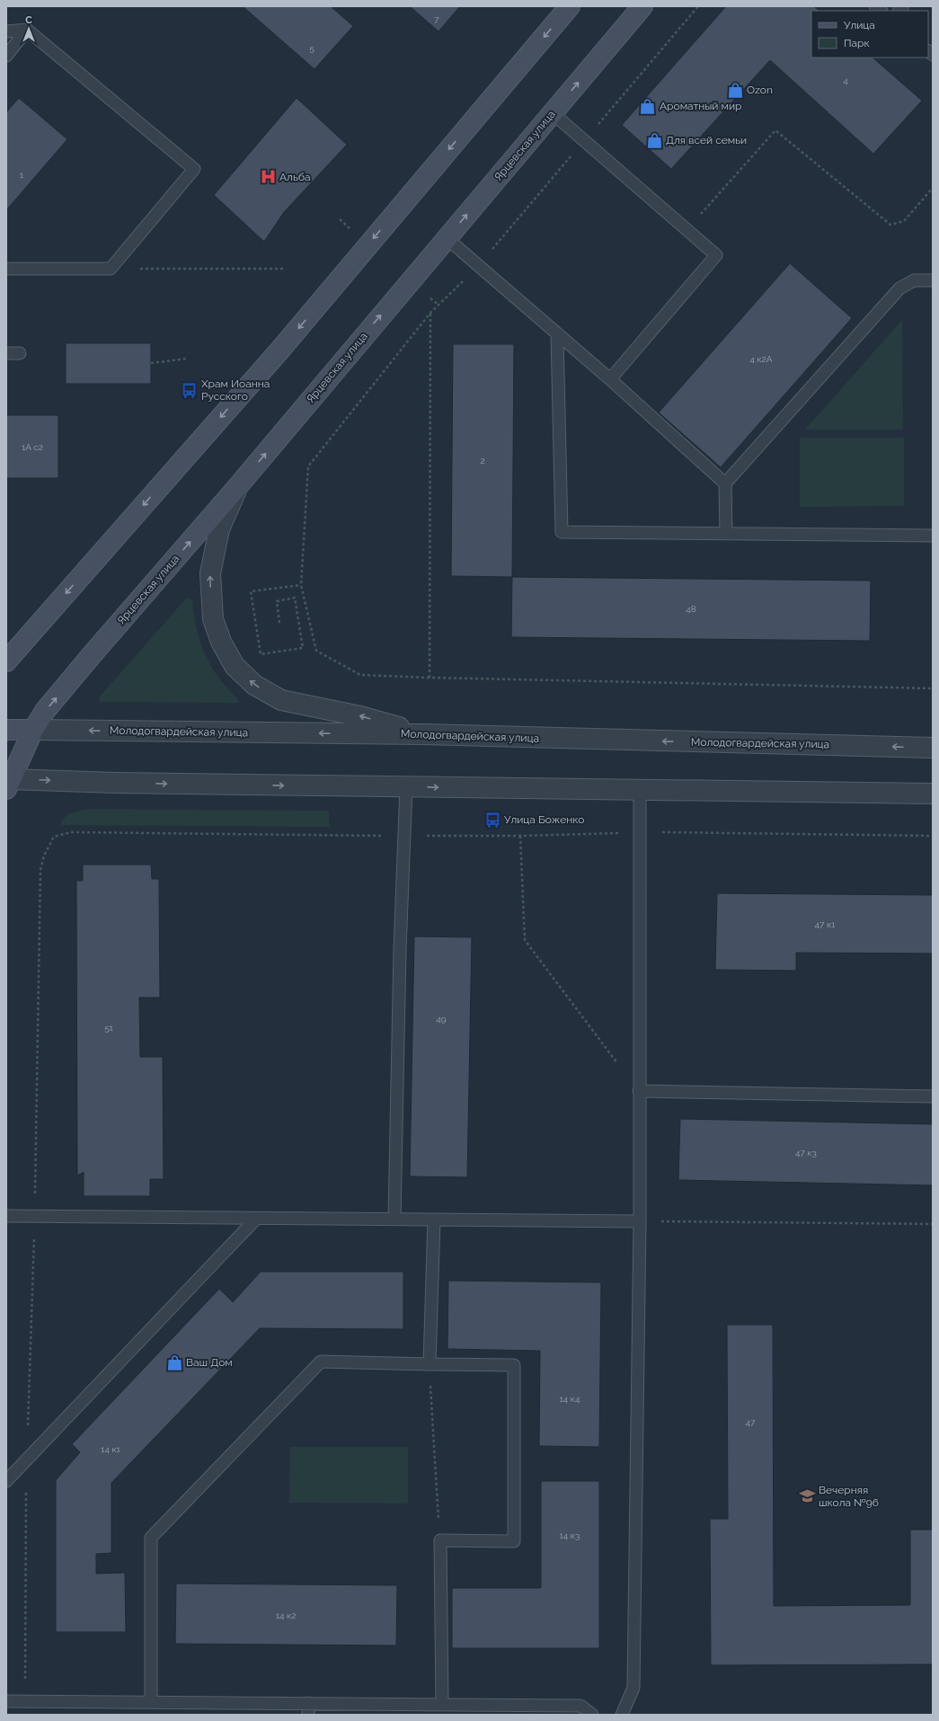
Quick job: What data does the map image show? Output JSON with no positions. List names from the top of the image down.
{
  "streets": {
    "main road": ["Ярцевская улица", "Молодогвардейская улица"]
  },
  "crossings": [
    ["Ярцевская улица", "Молодогвардейская улица"]
  ],
  "one_way": ["Молодогвардейская улица"],
  "places": {
    "shop": [
      "Ozon",
      "Ароматный мир",
      "Для всей семьи",
      "Ваш Дом"
    ],
    "hospital": ["Альба"],
    "bus stop": ["Храм Иоанна Русского", "Улица Боженко"],
    "school or university": ["Вечерняя школа №96"]
  },
  "house_numbers": [
    "7",
    "5",
    "4",
    "1",
    "4 к2А",
    "1А с2",
    "2",
    "48",
    "47 к1",
    "49",
    "51",
    "47 к3",
    "14 к4",
    "47",
    "14 к1",
    "14 к3",
    "14 к2"
  ],
  "legend": ["Улица", "Парк"],
  "north": "top"
}
